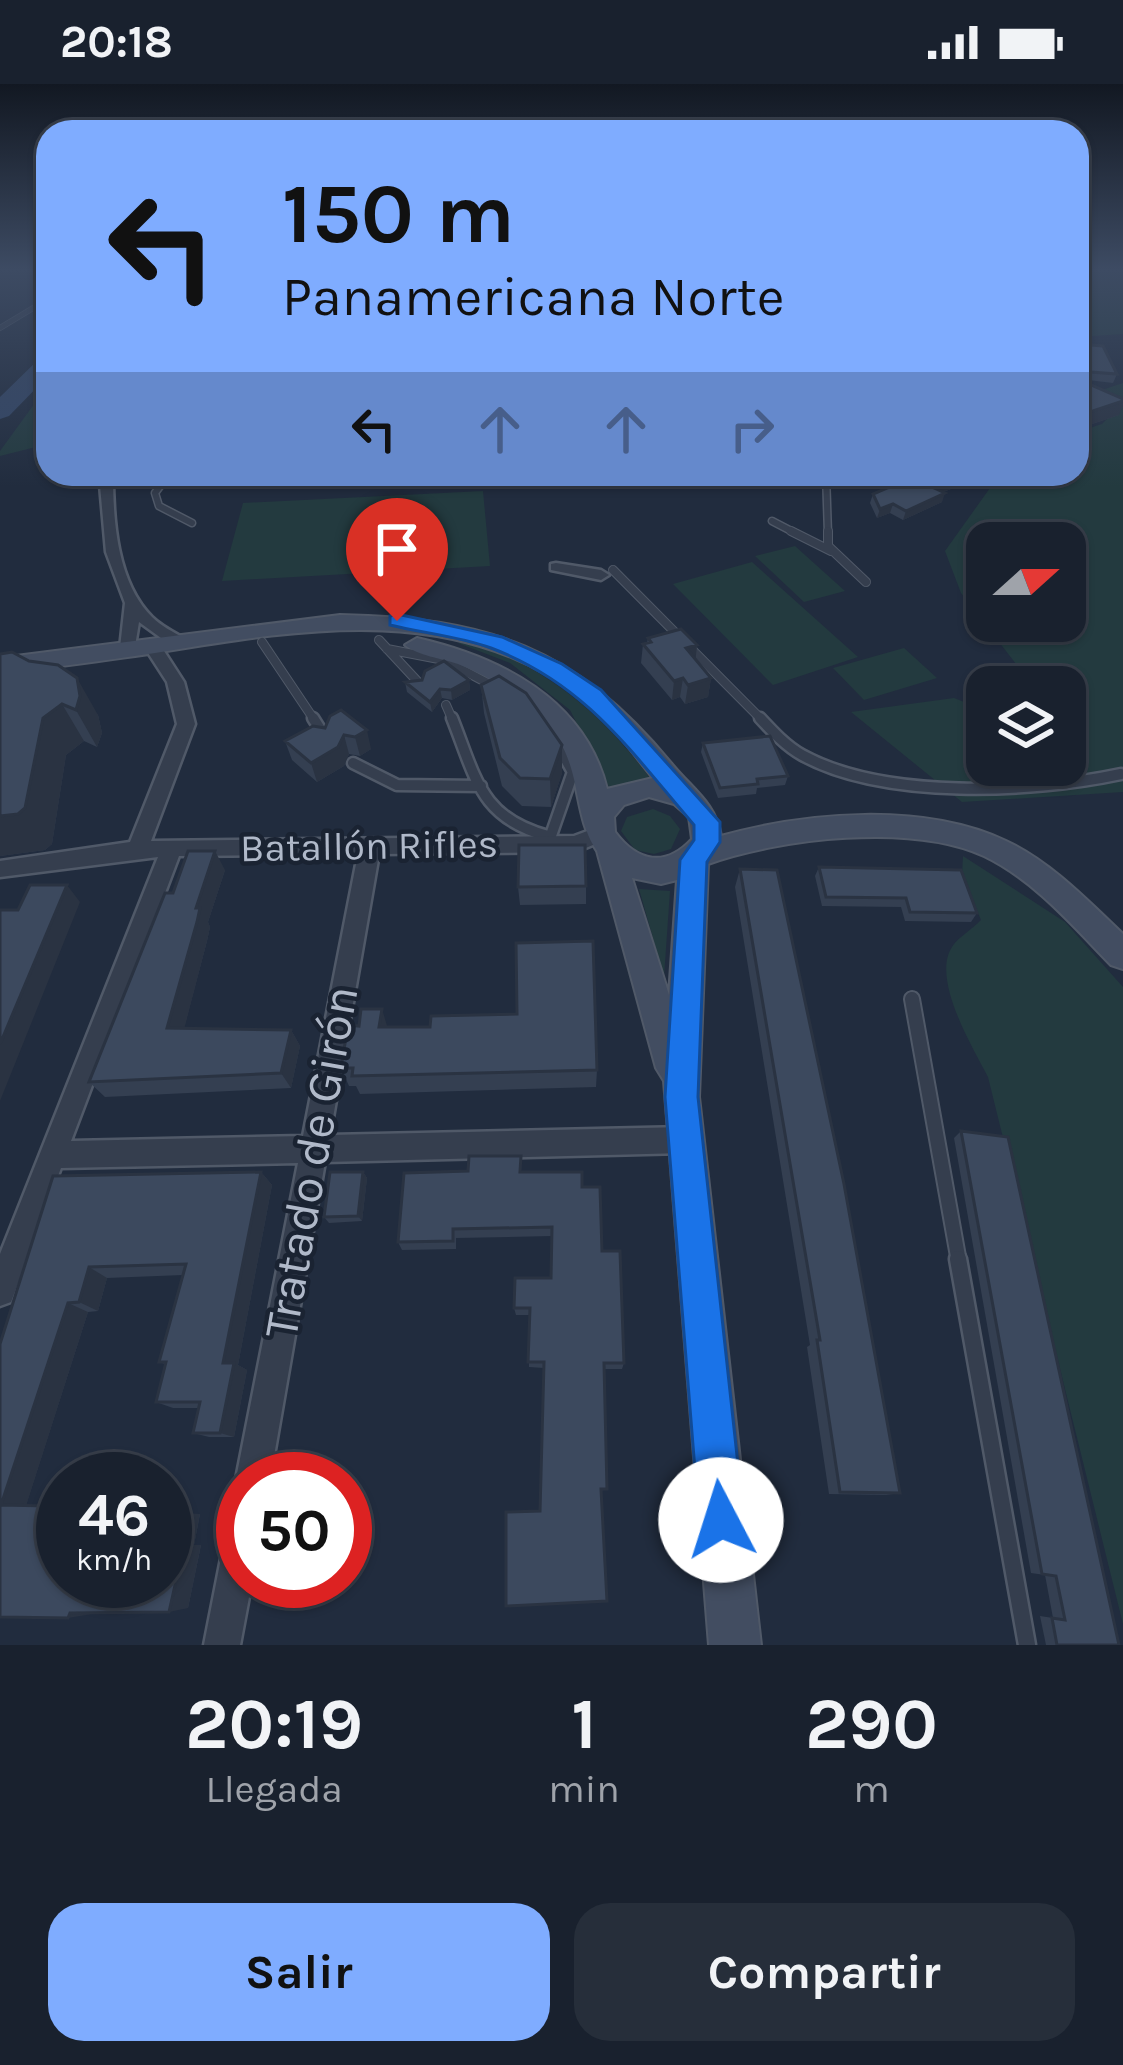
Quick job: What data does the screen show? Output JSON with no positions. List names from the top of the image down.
{
  "streets": {
    "street": ["Batallón Rifles", "Tratado de Girón"]
  },
  "crossings": [
    ["Batallón Rifles", "Tratado de Girón"]
  ],
  "north": "right",
  "page": {
    "status": "20:18",
    "turn": ["150 m", "Panamericana Norte"],
    "speed": "46 km/h",
    "limit": "50",
    "eta": [
      "20:19",
      "Llegada",
      "1",
      "min",
      "290",
      "m"
    ],
    "buttons": ["Salir", "Compartir"]
  }
}
